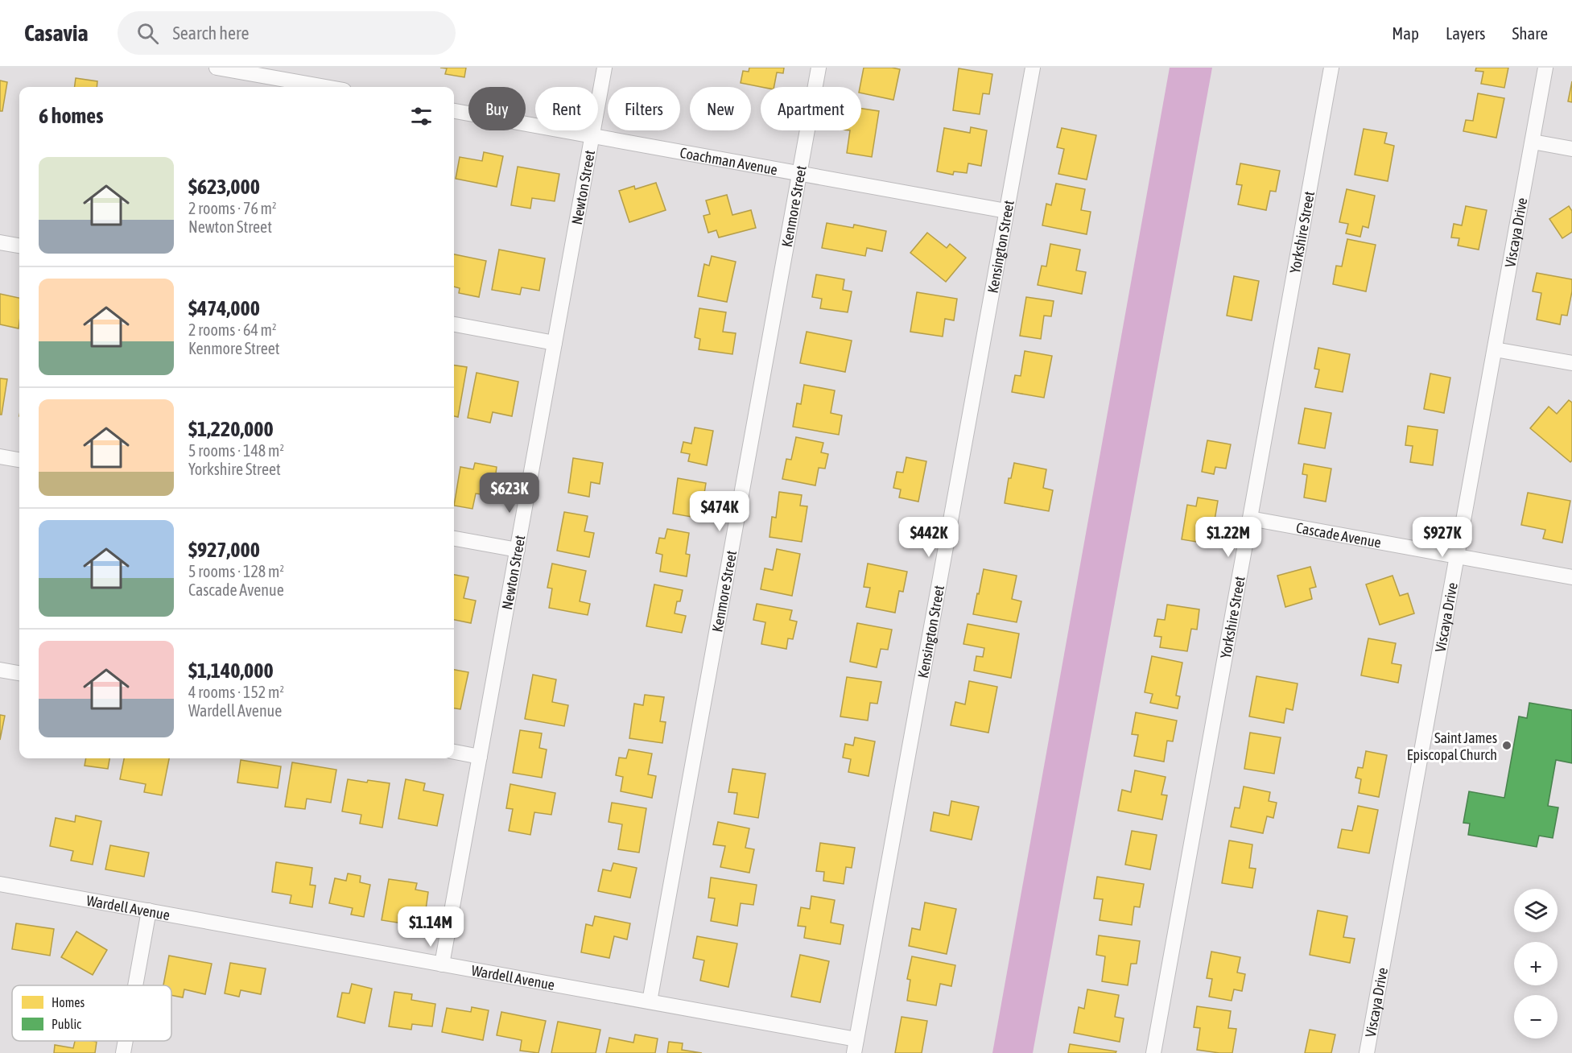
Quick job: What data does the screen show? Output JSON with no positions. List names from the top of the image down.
{
  "streets": {
    "street": [
      "Coachman Avenue",
      "Newton Street",
      "Kenmore Street",
      "Yorkshire Street",
      "Viscaya Drive",
      "Kensington Street",
      "Cascade Avenue",
      "Wardell Avenue"
    ]
  },
  "crossings": [
    ["Coachman Avenue", "Newton Street"],
    ["Coachman Avenue", "Kenmore Street"],
    ["Coachman Avenue", "Kensington Street"],
    ["Newton Street", "Wardell Avenue"],
    ["Kenmore Street", "Wardell Avenue"],
    ["Yorkshire Street", "Cascade Avenue"],
    ["Viscaya Drive", "Cascade Avenue"],
    ["Kensington Street", "Wardell Avenue"]
  ],
  "places": ["Saint James Episcopal Church"],
  "legend": ["Homes", "Public"],
  "page": {
    "header": "Casavia",
    "search": "Search here",
    "nav": ["Map", "Layers", "Share"],
    "chip": [
      "Buy",
      "Rent",
      "Filters",
      "New",
      "Apartment"
    ],
    "heading": "6 homes",
    "list": [
      {
        "name": "$623,000",
        "note": "2 rooms · 76 m² · Newton Street"
      },
      {
        "name": "$474,000",
        "note": "2 rooms · 64 m² · Kenmore Street"
      },
      {
        "name": "$1,220,000",
        "note": "5 rooms · 148 m² · Yorkshire Street"
      },
      {
        "name": "$927,000",
        "note": "5 rooms · 128 m² · Cascade Avenue"
      },
      {
        "name": "$1,140,000",
        "note": "4 rooms · 152 m² · Wardell Avenue"
      }
    ],
    "price": [
      "$623K",
      "$474K",
      "$442K",
      "$1.22M",
      "$927K",
      "$1.14M"
    ],
    "map_buttons": ["+", "−"]
  }
}
